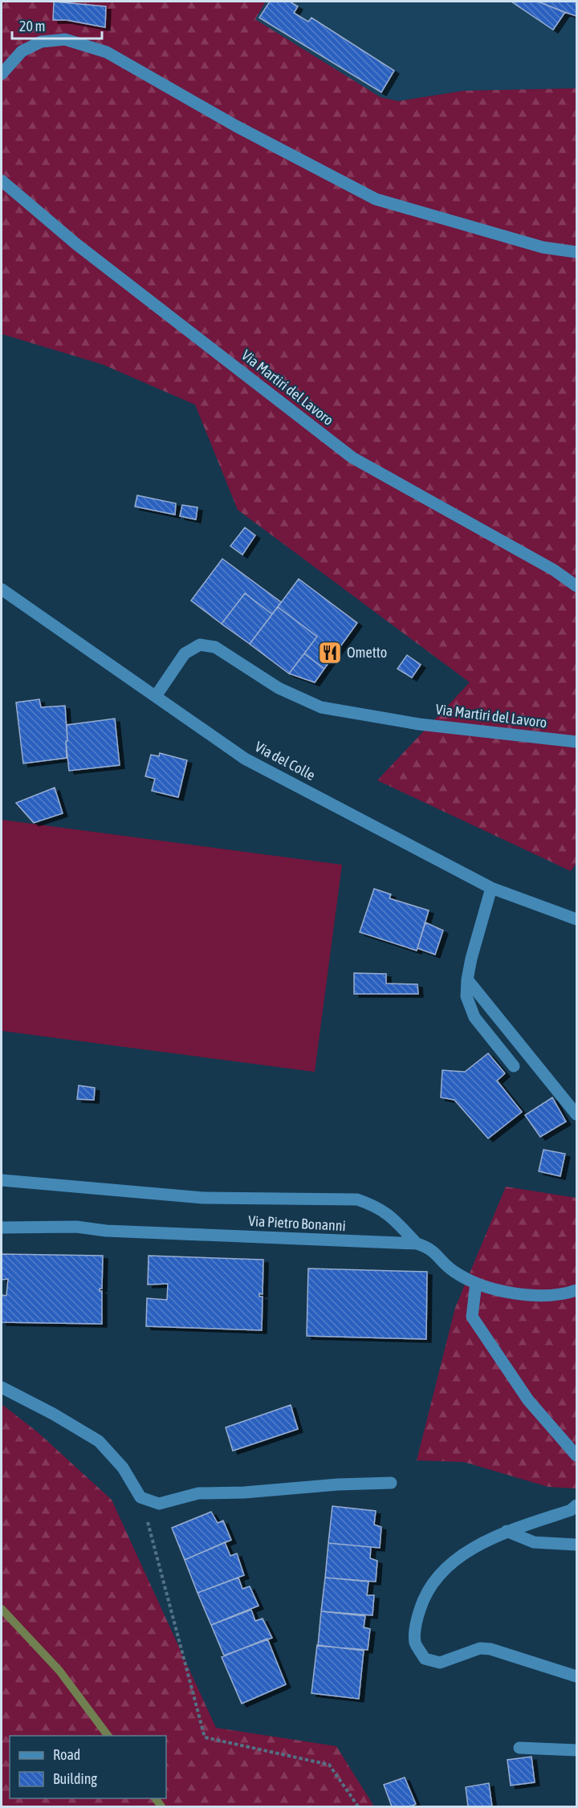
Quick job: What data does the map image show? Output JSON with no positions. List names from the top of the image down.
{
  "streets": {
    "street": ["Via Martiri del Lavoro", "Via del Colle", "Via Pietro Bonanni"]
  },
  "crossings": [
    ["Via Martiri del Lavoro", "Via del Colle"]
  ],
  "places": {
    "restaurant": ["Ometto"]
  },
  "legend": ["Road", "Building"],
  "scale_bar": "20 m"
}
